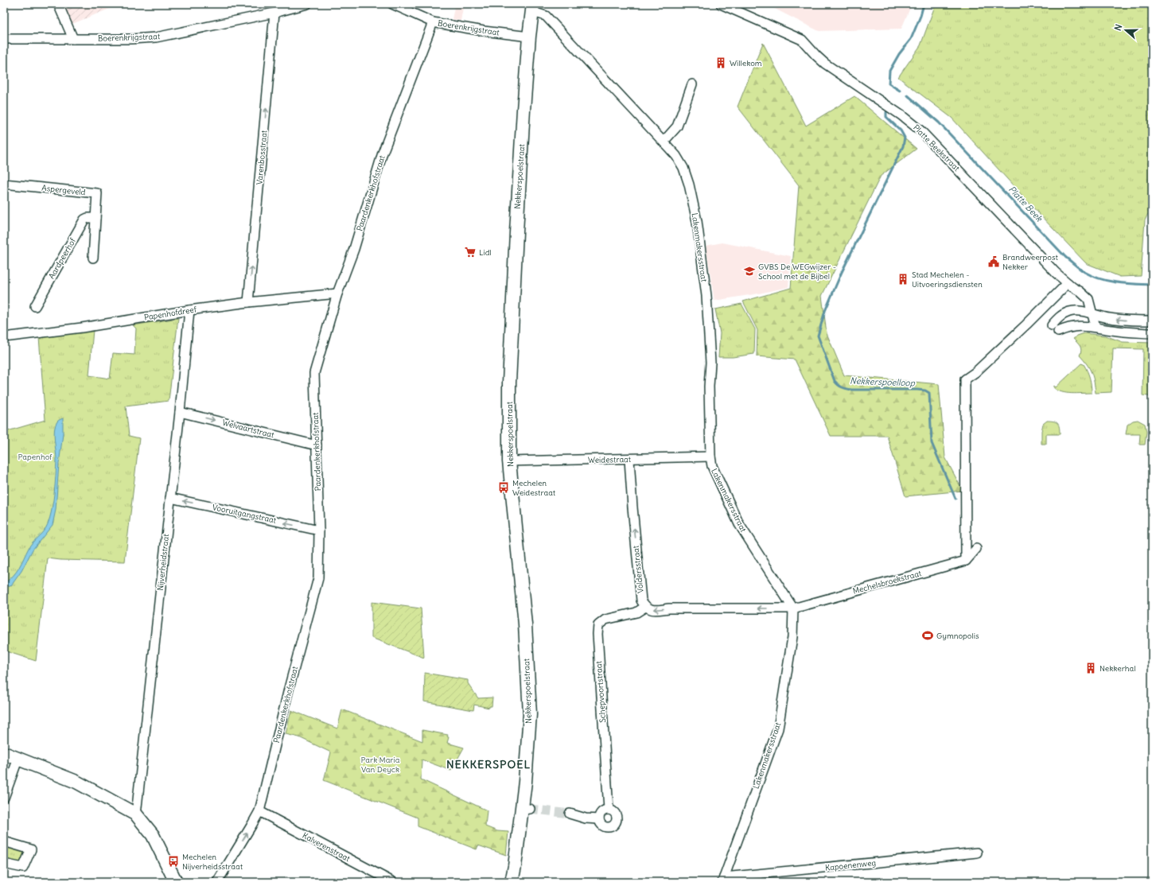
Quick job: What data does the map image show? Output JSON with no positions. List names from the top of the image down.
{
  "streets": {
    "main road": ["Nekkerspoelstraat"],
    "street": [
      "Boerenkrijgstraat",
      "Platte Beekstraat",
      "Varenbosstraat",
      "Aspergeveld",
      "Paardenkerkhofstraat",
      "Lakenmakersstraat",
      "Aardpeerhof",
      "Papenhofdreef",
      "Welvaartstraat",
      "Weidestraat",
      "Vooruitgangstraat",
      "Nijverheidstraat",
      "Voldersstraat",
      "Mechelsbroekstraat",
      "Schepvoortstraat",
      "Kalverenstraat",
      "Kapoenenweg"
    ]
  },
  "crossings": [
    ["Boerenkrijgstraat", "Varenbosstraat"],
    ["Boerenkrijgstraat", "Nekkerspoelstraat"],
    ["Boerenkrijgstraat", "Paardenkerkhofstraat"],
    ["Varenbosstraat", "Papenhofdreef"],
    ["Nekkerspoelstraat", "Lakenmakersstraat"],
    ["Nekkerspoelstraat", "Weidestraat"],
    ["Aspergeveld", "Aardpeerhof"],
    ["Paardenkerkhofstraat", "Papenhofdreef"],
    ["Paardenkerkhofstraat", "Welvaartstraat"],
    ["Paardenkerkhofstraat", "Vooruitgangstraat"],
    ["Paardenkerkhofstraat", "Kalverenstraat"],
    ["Lakenmakersstraat", "Weidestraat"],
    ["Lakenmakersstraat", "Mechelsbroekstraat"],
    ["Lakenmakersstraat", "Kapoenenweg"],
    ["Papenhofdreef", "Nijverheidstraat"],
    ["Welvaartstraat", "Nijverheidstraat"],
    ["Weidestraat", "Voldersstraat"],
    ["Vooruitgangstraat", "Nijverheidstraat"],
    ["Voldersstraat", "Schepvoortstraat"]
  ],
  "one_way": [
    "Varenbosstraat",
    "Welvaartstraat",
    "Vooruitgangstraat",
    "Voldersstraat"
  ],
  "districts": ["NEKKERSPOEL"],
  "water": ["Platte Beek", "Nekkerspoelloop"],
  "parks": ["Papenhof", "Park Maria Van Deyck"],
  "places": {
    "building": ["Willekom", "Stad Mechelen - Uitvoeringsdiensten", "Nekkerhal"],
    "supermarket": ["Lidl"],
    "public building": ["Brandweerpost Nekker"],
    "school or university": ["GVBS De WEGwijzer - School met de Bijbel"],
    "bus stop": ["Mechelen Weidestraat", "Mechelen Nijverheidsstraat"],
    "sports": ["Gymnopolis"]
  },
  "north": "left"
}
